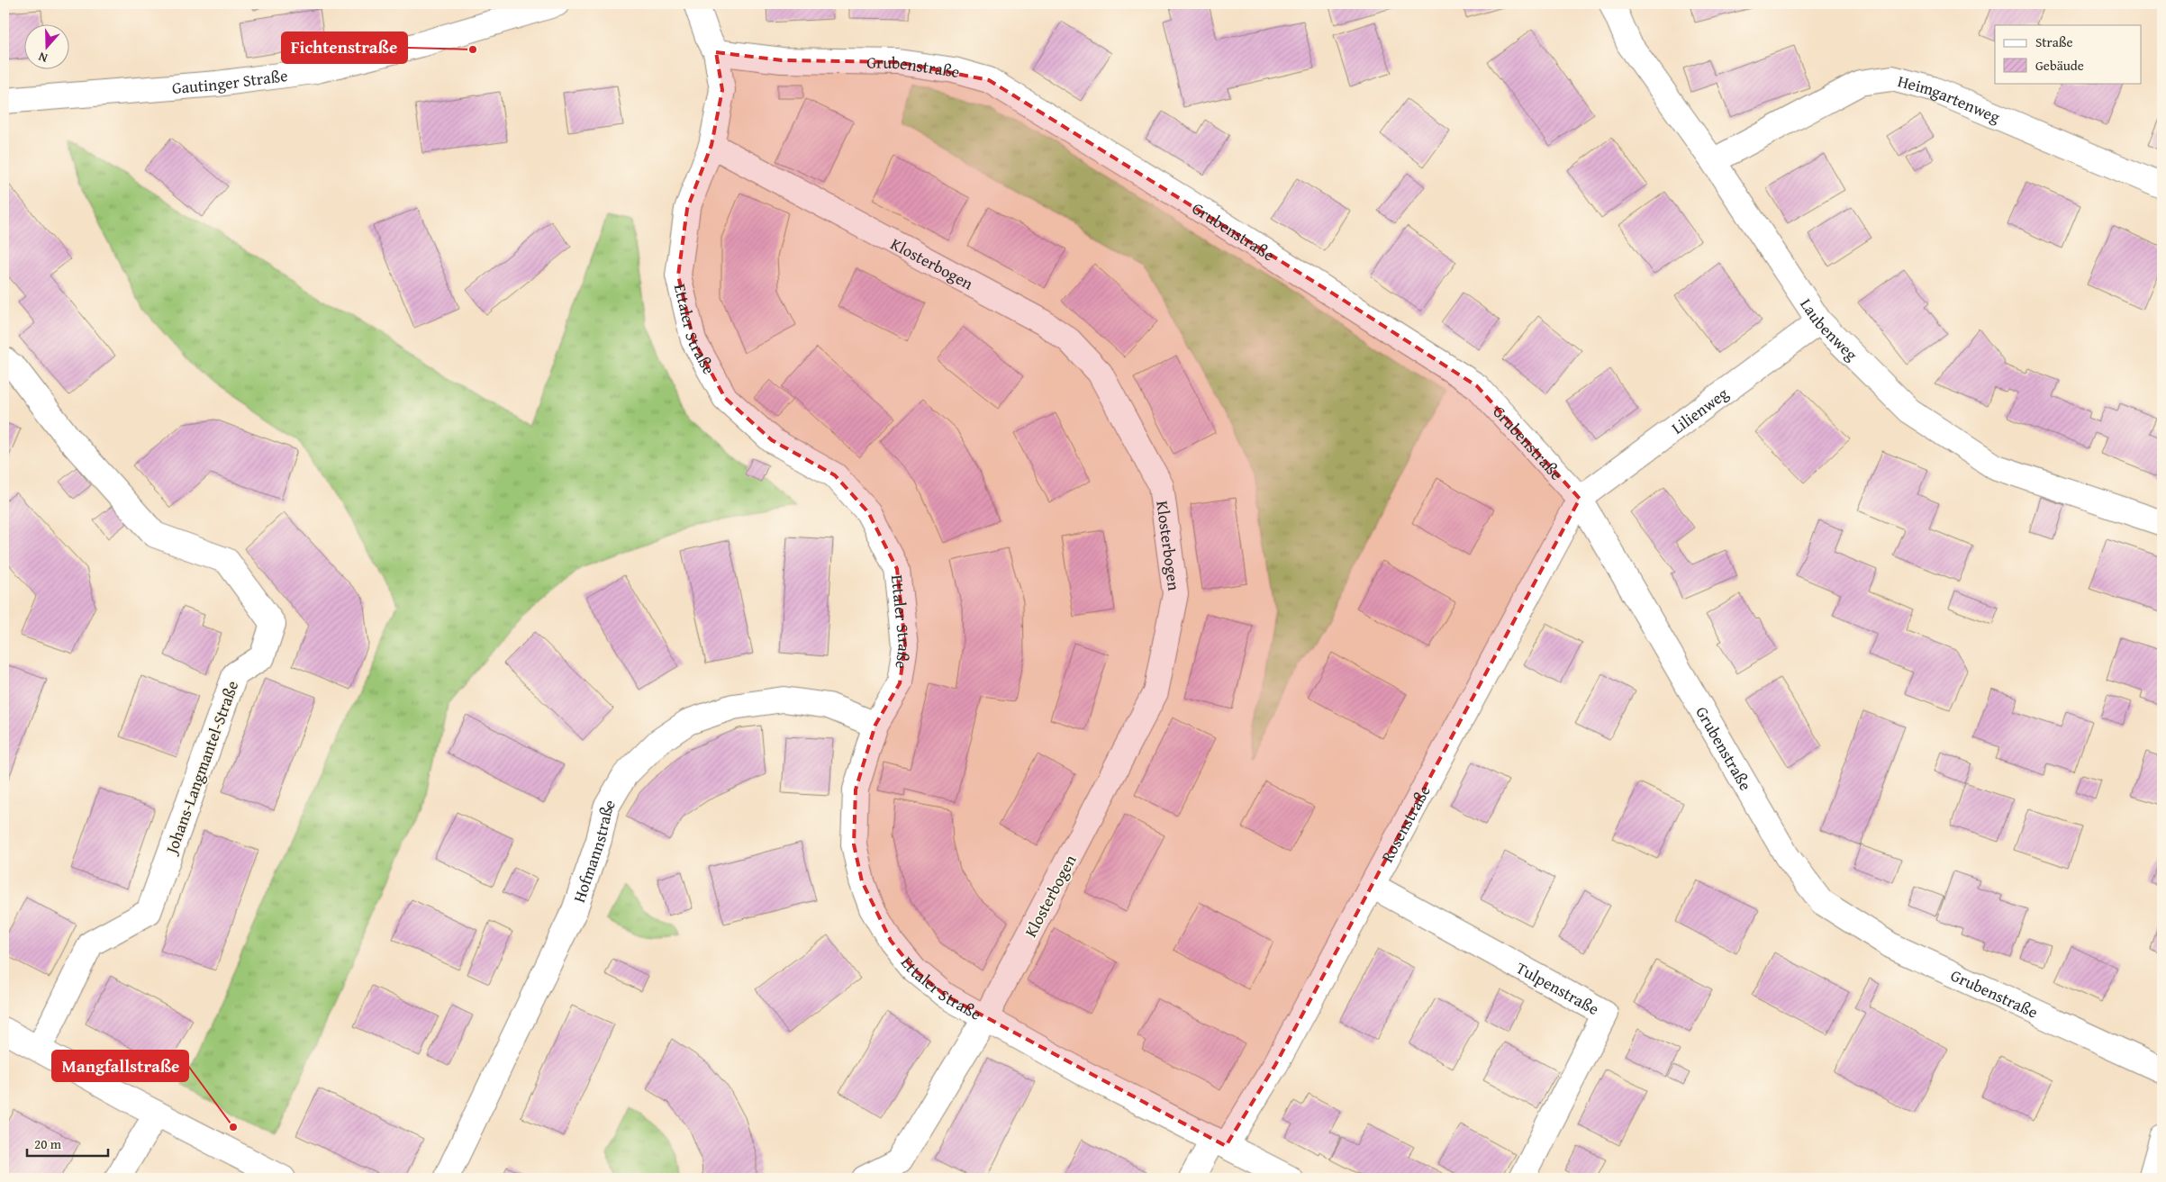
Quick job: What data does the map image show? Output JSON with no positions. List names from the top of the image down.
{
  "streets": {
    "street": [
      "Grubenstraße",
      "Gautinger Straße",
      "Heimgartenweg",
      "Klosterbogen",
      "Ettaler Straße",
      "Laubenweg",
      "Lilienweg",
      "Johans-Langmantel-Straße",
      "Rosenstraße",
      "Hofmannstraße",
      "Tulpenstraße"
    ]
  },
  "crossings": [
    ["Grubenstraße", "Ettaler Straße"],
    ["Grubenstraße", "Lilienweg"],
    ["Grubenstraße", "Rosenstraße"],
    ["Heimgartenweg", "Laubenweg"],
    ["Klosterbogen", "Ettaler Straße"],
    ["Ettaler Straße", "Rosenstraße"],
    ["Ettaler Straße", "Hofmannstraße"],
    ["Laubenweg", "Lilienweg"],
    ["Lilienweg", "Rosenstraße"],
    ["Rosenstraße", "Tulpenstraße"]
  ],
  "places": ["Fichtenstraße", "Mangfallstraße"],
  "legend": ["Straße", "Gebäude"],
  "scale_bar": "20 m",
  "north": "bottom"
}
